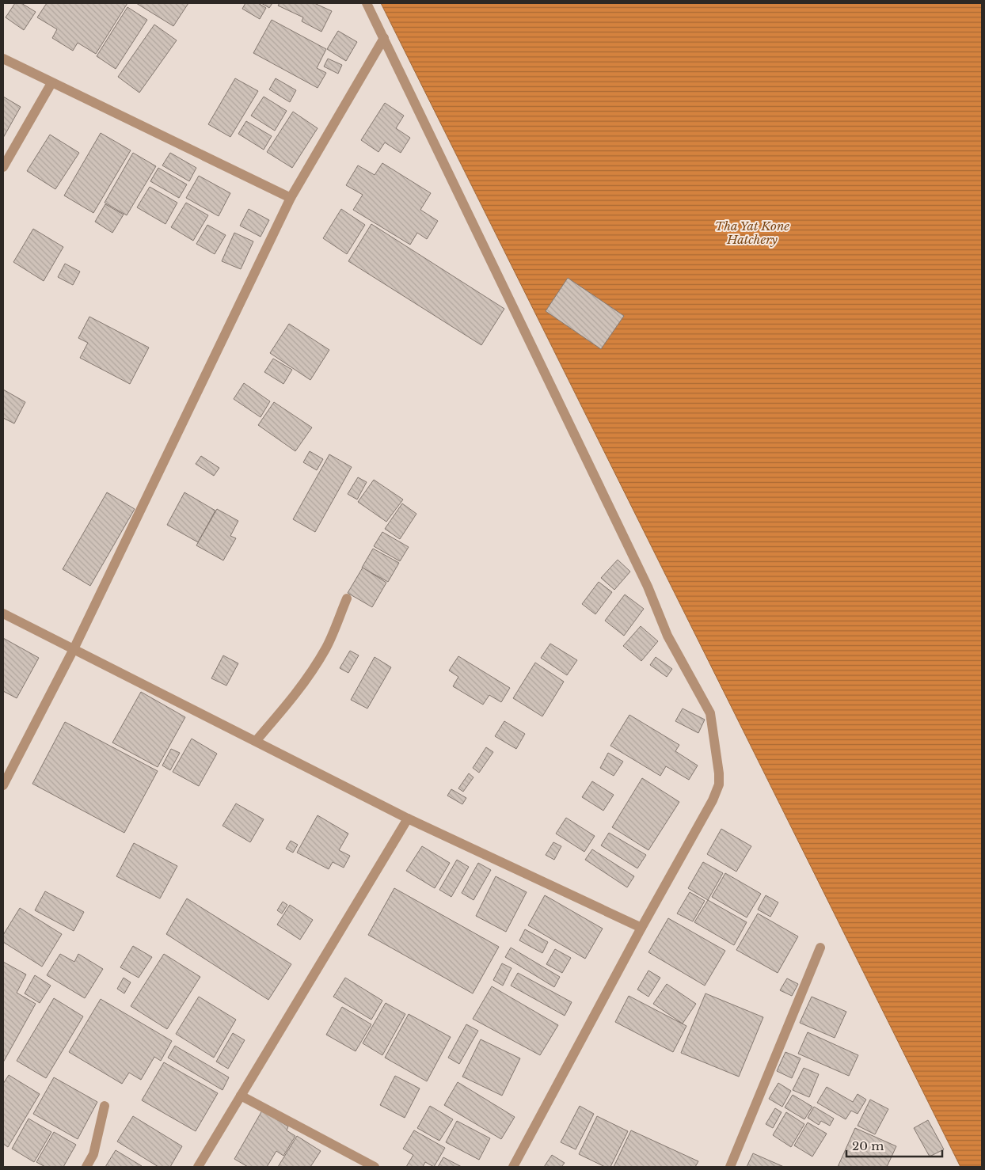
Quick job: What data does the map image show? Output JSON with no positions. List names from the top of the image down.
{
  "water": ["Tha Yat Kone Hatchery"],
  "scale_bar": "20 m"
}
